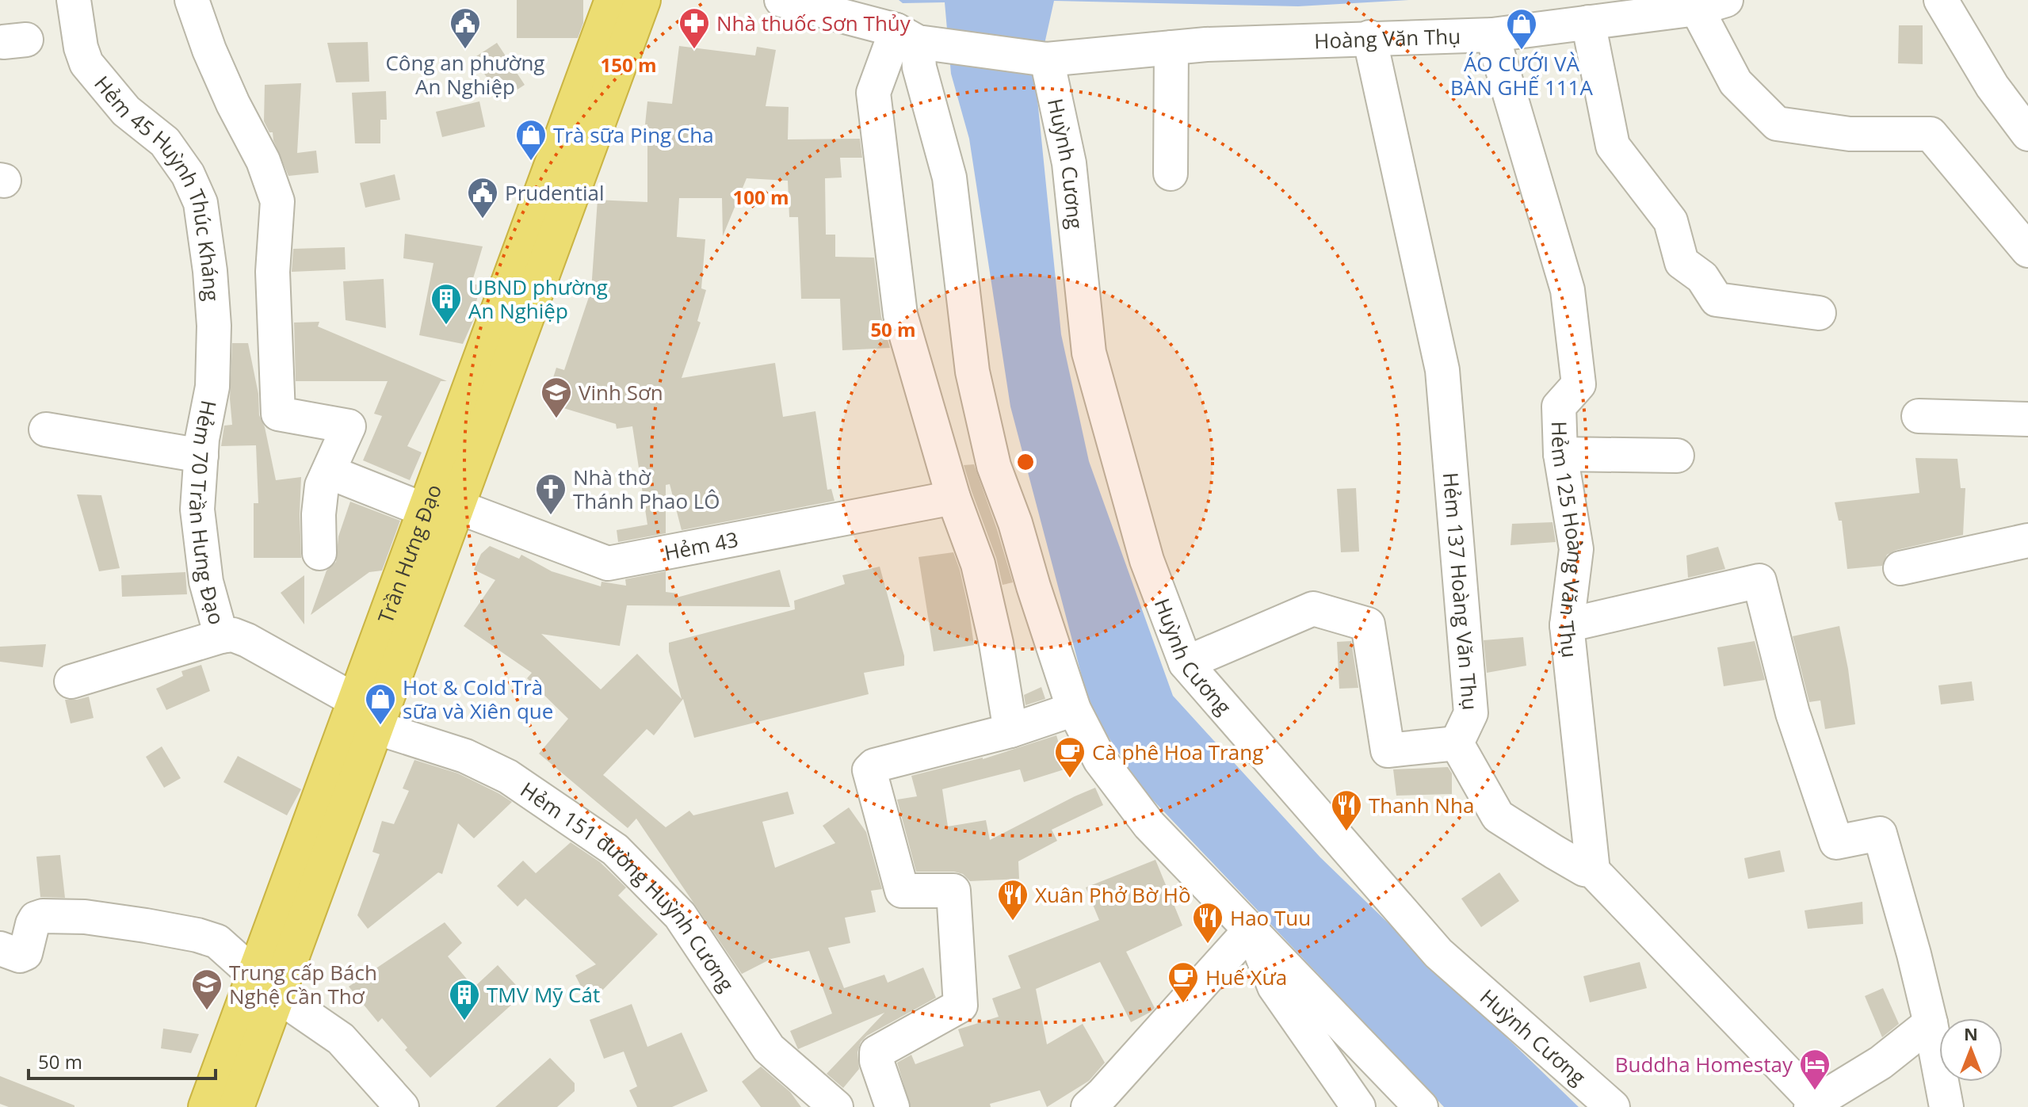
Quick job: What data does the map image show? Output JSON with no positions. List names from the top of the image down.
{
  "streets": {
    "highway": ["Trần Hưng Đạo"],
    "street": [
      "Hoàng Văn Thụ",
      "Huỳnh Cương",
      "Hẻm 45 Huỳnh Thúc Kháng",
      "Hẻm 70 Trần Hưng Đạo",
      "Hẻm 125 Hoàng Văn Thụ",
      "Hẻm 43",
      "Hẻm 137 Hoàng Văn Thụ",
      "Hẻm 151 đường Huỳnh Cương"
    ]
  },
  "crossings": [
    ["Hoàng Văn Thụ", "Huỳnh Cương"],
    ["Hoàng Văn Thụ", "Hẻm 125 Hoàng Văn Thụ"],
    ["Hoàng Văn Thụ", "Hẻm 137 Hoàng Văn Thụ"],
    ["Hẻm 45 Huỳnh Thúc Kháng", "Hẻm 70 Trần Hưng Đạo"],
    ["Hẻm 70 Trần Hưng Đạo", "Trần Hưng Đạo"],
    ["Hẻm 43", "Trần Hưng Đạo"],
    ["Trần Hưng Đạo", "Hẻm 151 đường Huỳnh Cương"]
  ],
  "places": {
    "public building": ["Công an phường An Nghiệp", "Prudential"],
    "pharmacy": ["Nhà thuốc Sơn Thủy"],
    "shop": ["ÁO CƯỚI VÀ BÀN GHẾ 111A", "Trà sữa Ping Cha", "Hot & Cold Trà sữa và Xiên que"],
    "building": ["UBND phường An Nghiệp", "TMV Mỹ Cát"],
    "school or university": ["Vinh Sơn", "Trung cấp Bách Nghệ Cần Thơ"],
    "church": ["Nhà thờ Thánh Phao LÔ"],
    "cafe": ["Cà phê Hoa Trang", "Huế Xưa"],
    "restaurant": ["Thanh Nha", "Xuân Phở Bờ Hồ", "Hao Tuu"],
    "hotel": ["Buddha Homestay"]
  },
  "scale_bar": "50 m",
  "north": "top",
  "rings": ["150 m", "100 m", "50 m"]
}
